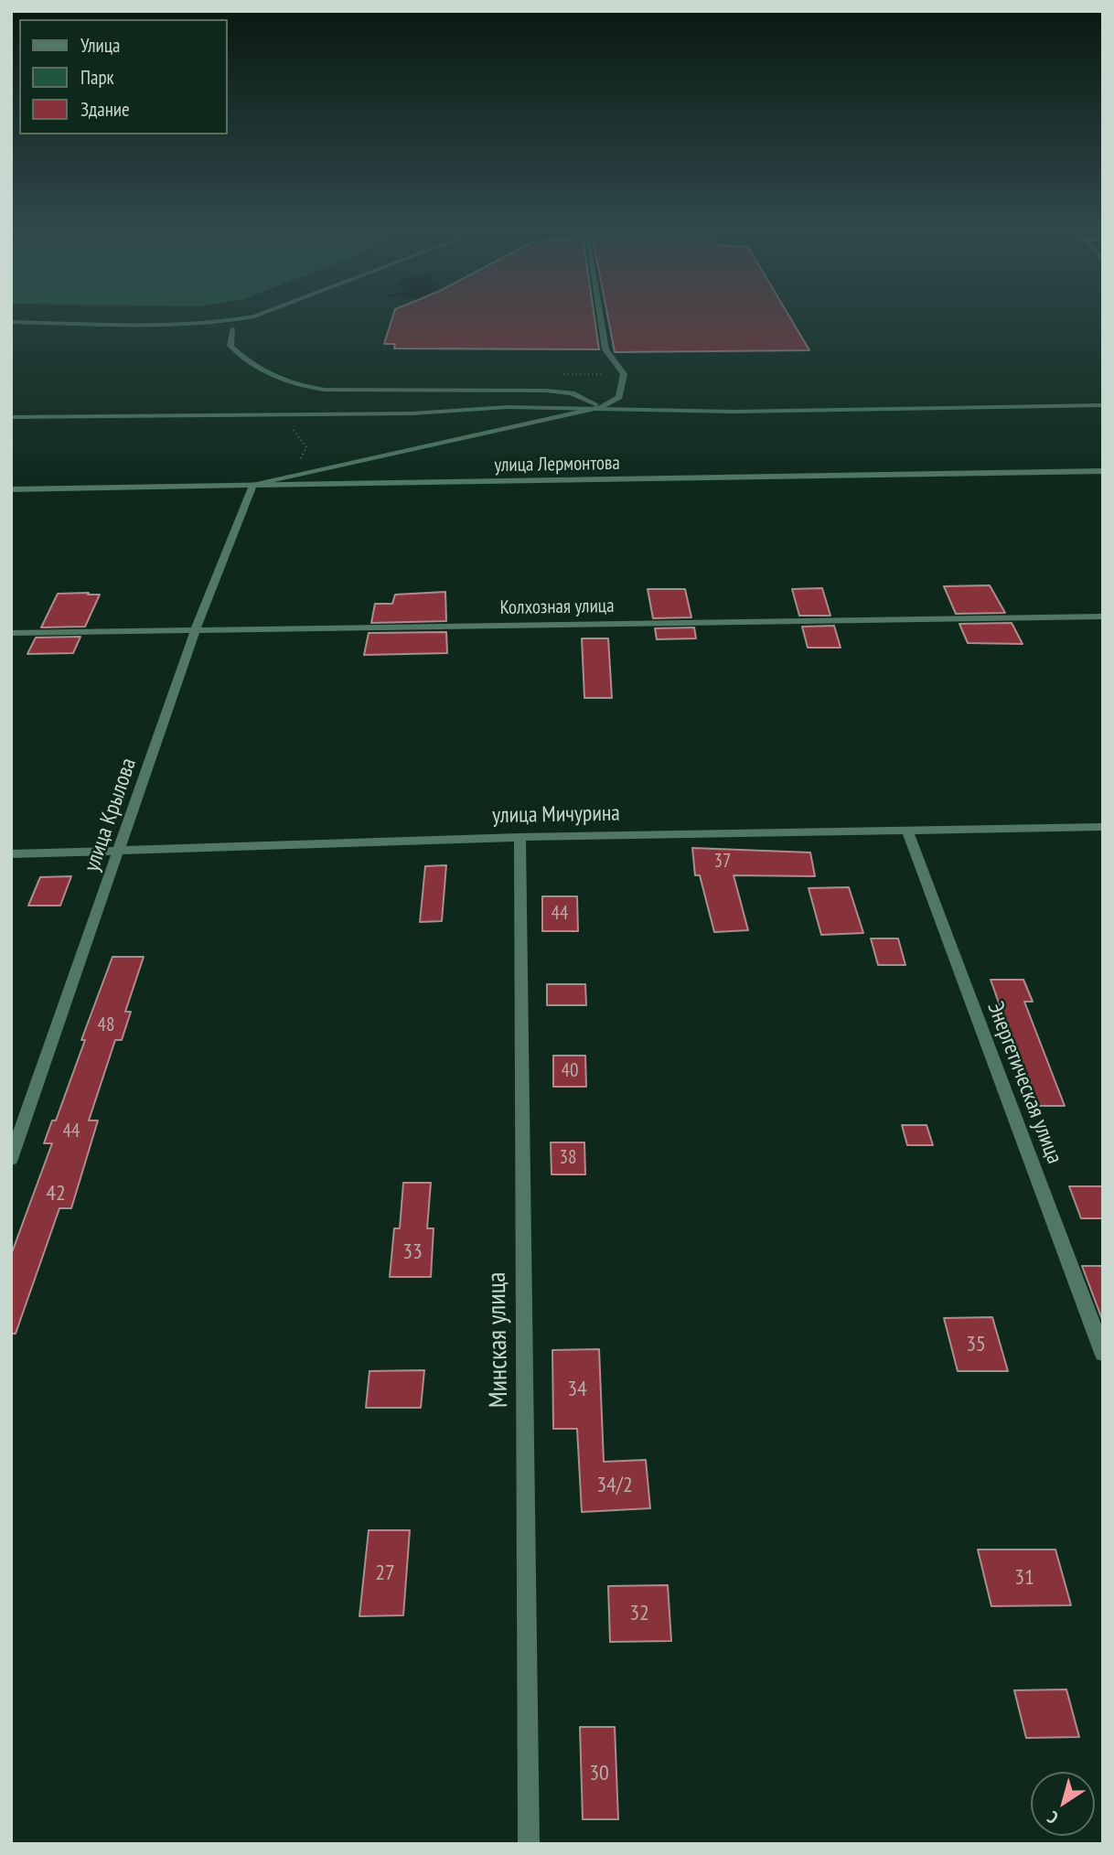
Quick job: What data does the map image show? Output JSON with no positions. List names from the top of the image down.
{
  "streets": {
    "street": [
      "улица Лермонтова",
      "Колхозная улица",
      "улица Крылова",
      "улица Мичурина",
      "Энергетическая улица",
      "Минская улица"
    ]
  },
  "crossings": [
    ["улица Лермонтова", "улица Крылова"],
    ["Колхозная улица", "улица Крылова"],
    ["улица Крылова", "улица Мичурина"],
    ["улица Мичурина", "Энергетическая улица"],
    ["улица Мичурина", "Минская улица"]
  ],
  "house_numbers": [
    "37",
    "44",
    "48",
    "40",
    "44",
    "38",
    "42",
    "33",
    "35",
    "34",
    "34/2",
    "27",
    "31",
    "32",
    "30"
  ],
  "legend": ["Улица", "Парк", "Здание"],
  "north": "bottom left"
}
